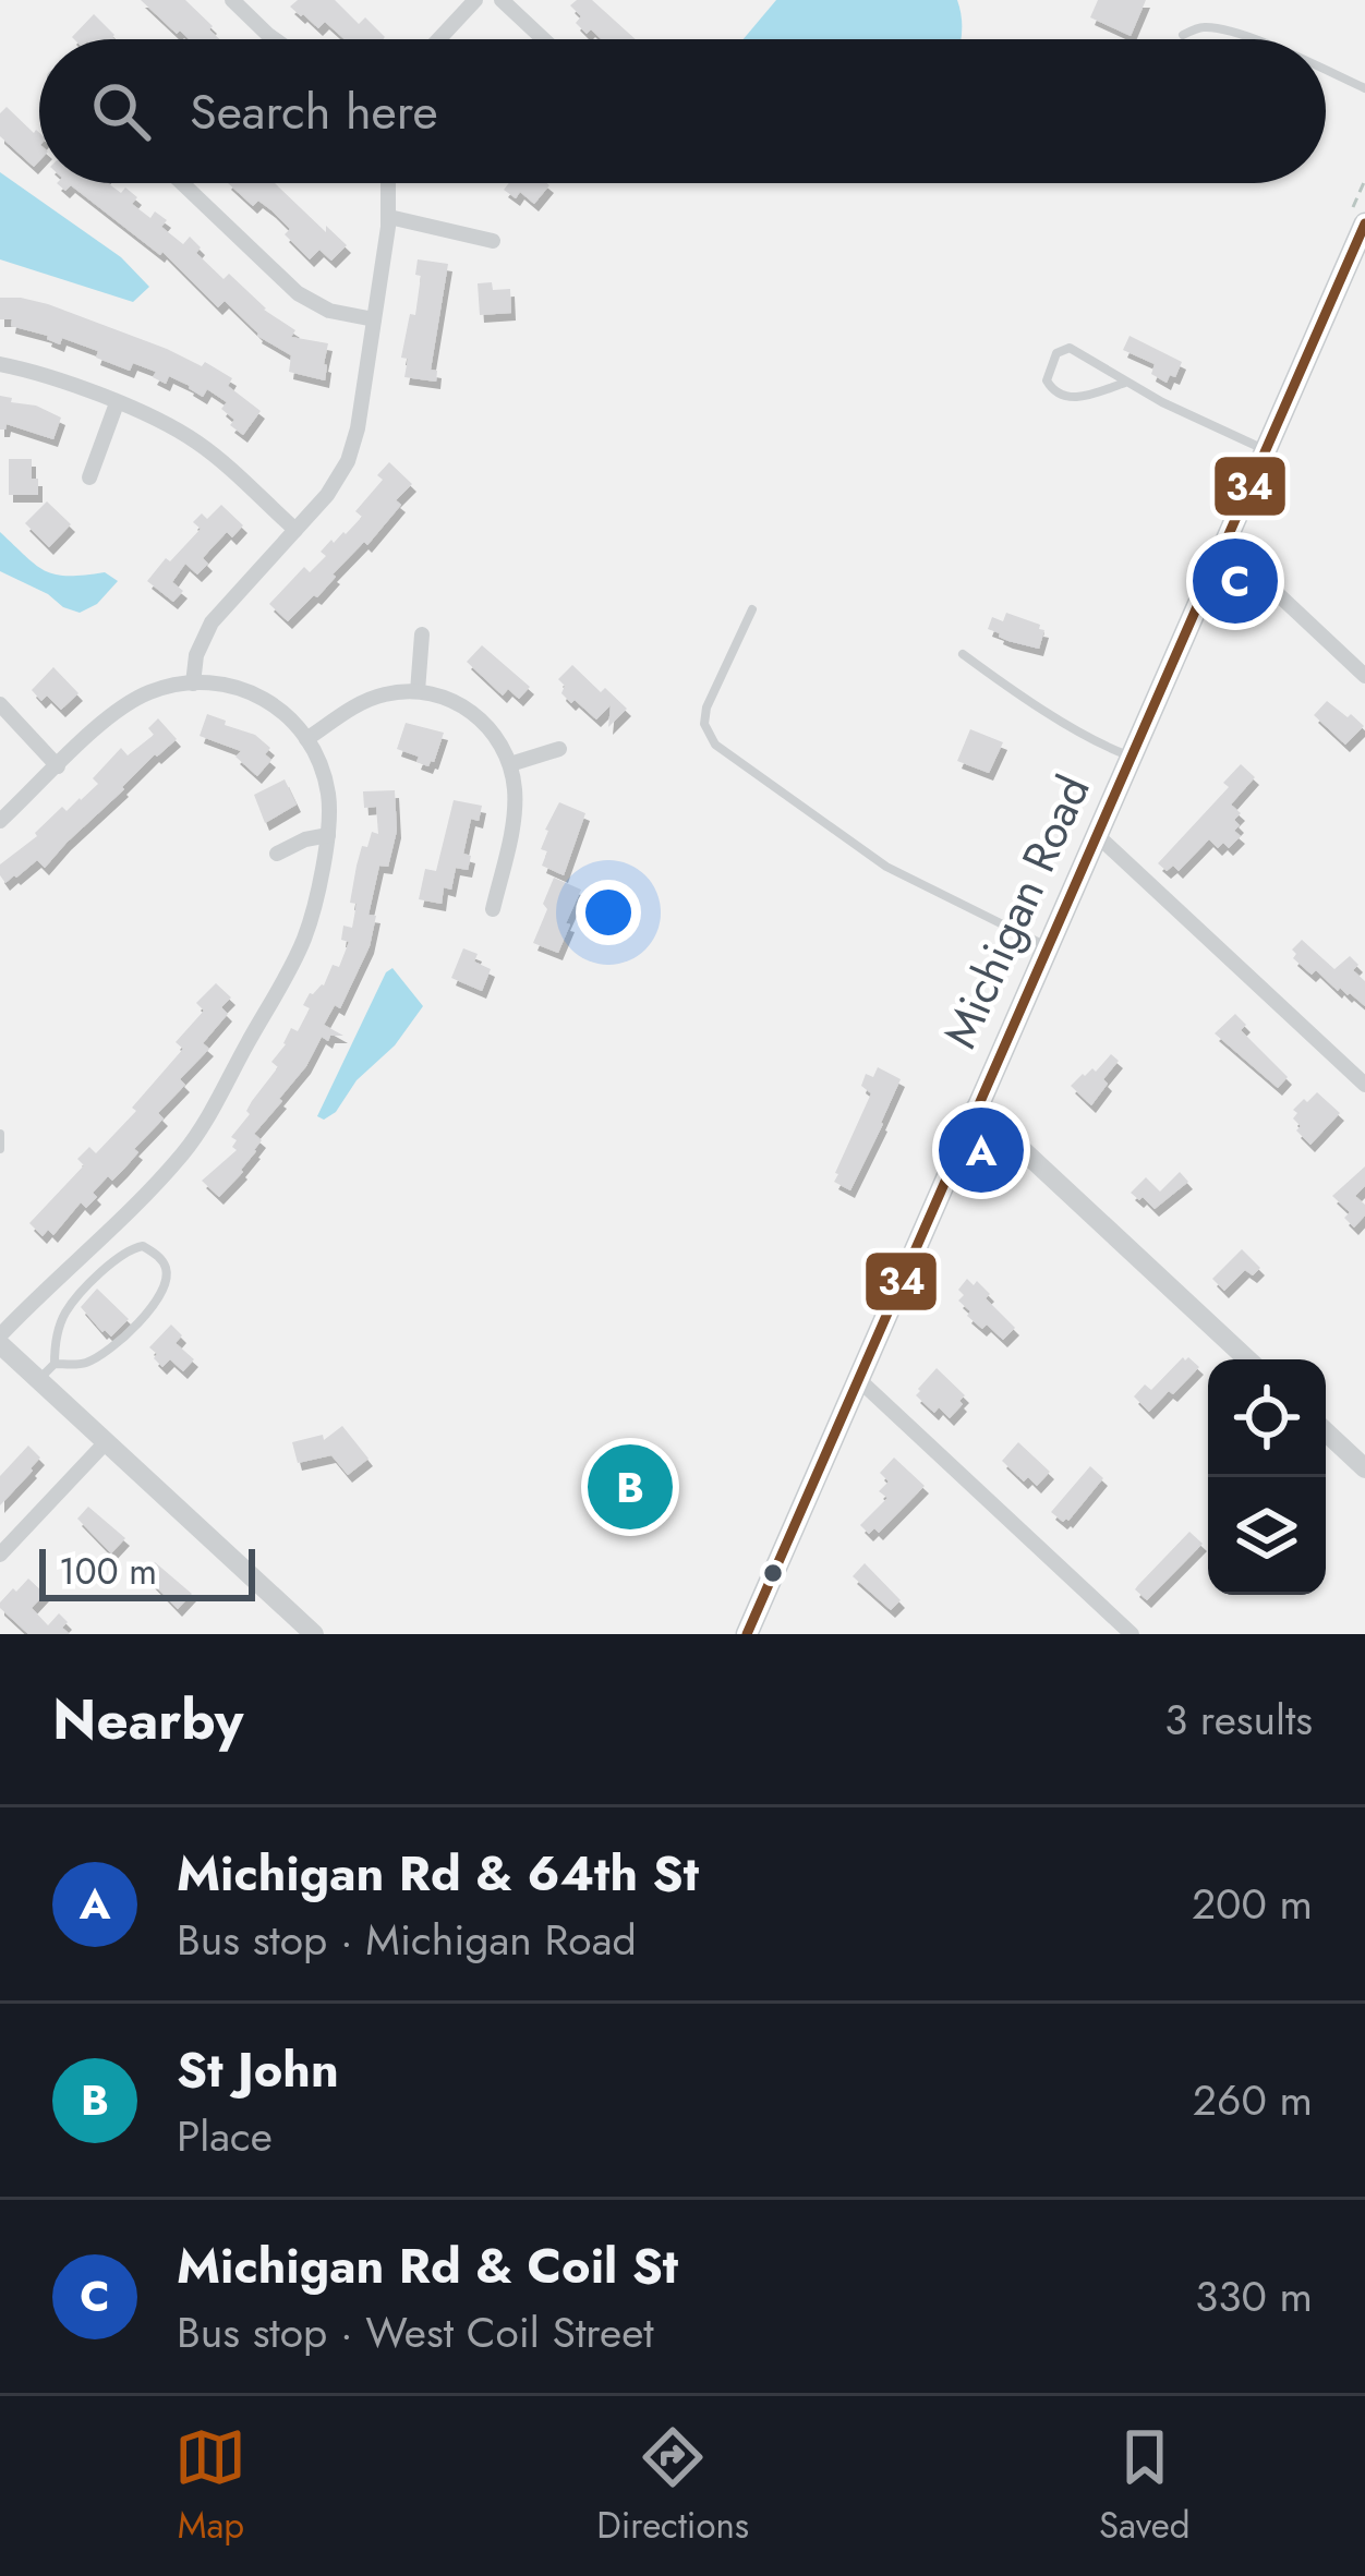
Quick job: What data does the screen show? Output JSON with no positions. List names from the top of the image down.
{
  "streets": {
    "main road": ["Michigan Road"]
  },
  "lines": ["transit line 34"],
  "scale_bar": "100 m",
  "page": {
    "search": "Search here",
    "pins": ["C", "A", "B"],
    "scale": "100 m",
    "heading": ["Nearby", "3 results"],
    "list": [
      {
        "mark": "A",
        "name": "Michigan Rd & 64th St",
        "note": "Bus stop · Michigan Road",
        "value": "200 m"
      },
      {
        "mark": "B",
        "name": "St John",
        "note": "Place",
        "value": "260 m"
      },
      {
        "mark": "C",
        "name": "Michigan Rd & Coil St",
        "note": "Bus stop · West Coil Street",
        "value": "330 m"
      }
    ],
    "nav": ["Map", "Directions", "Saved"]
  }
}
